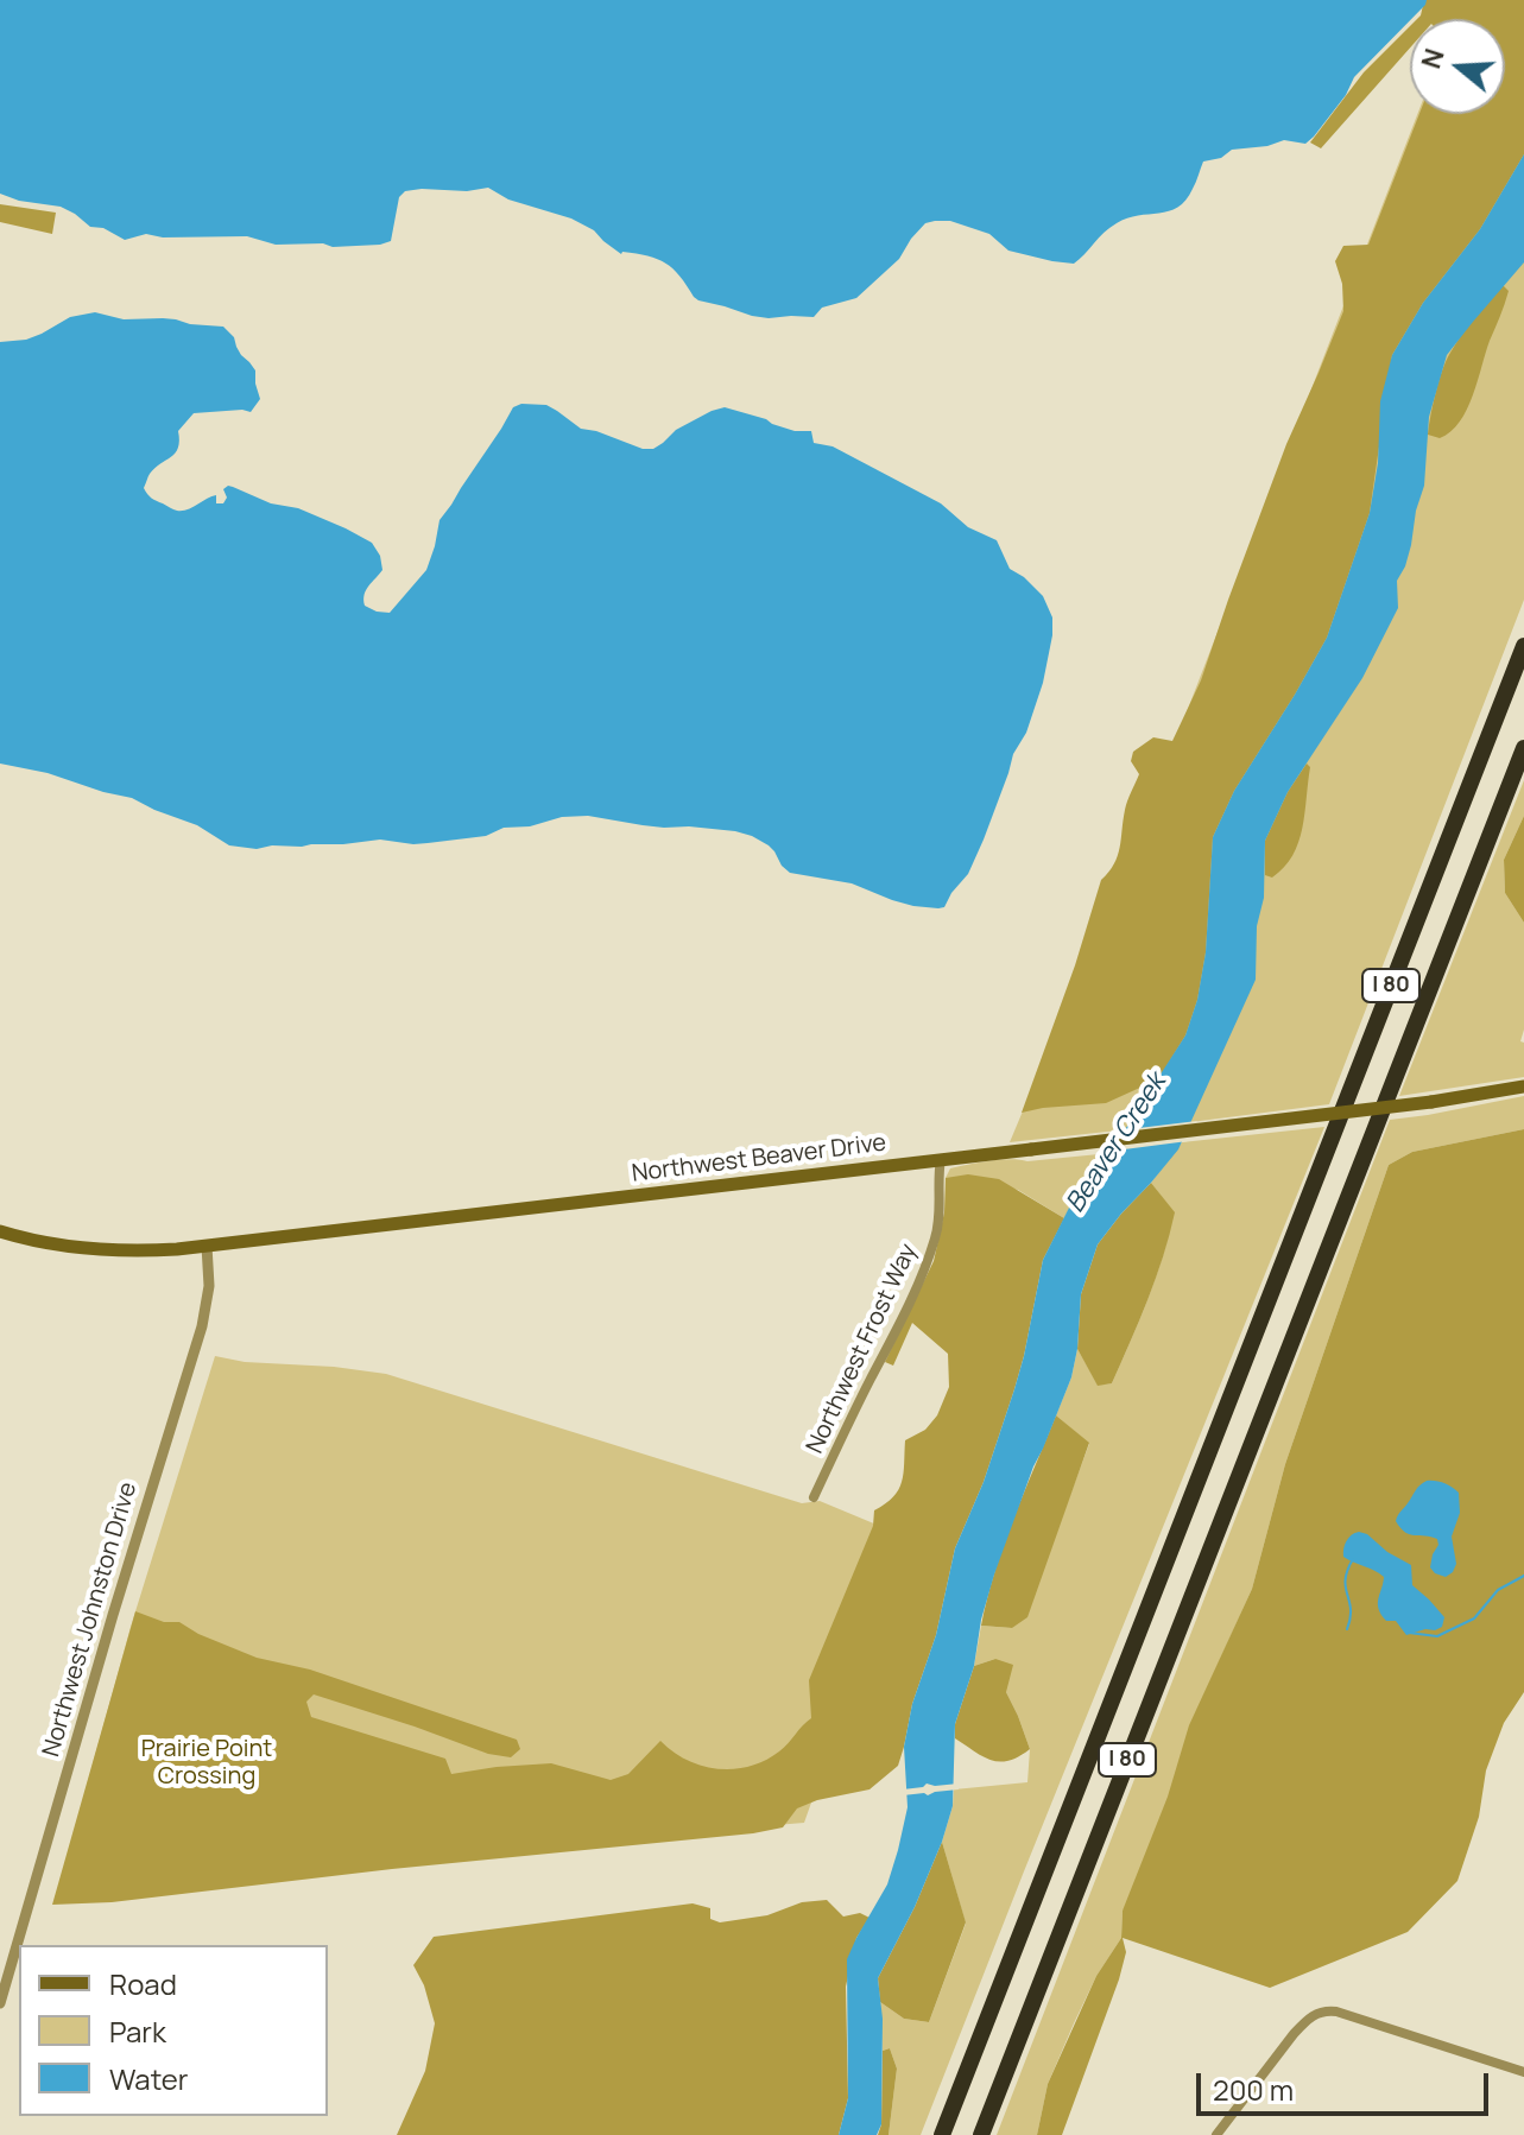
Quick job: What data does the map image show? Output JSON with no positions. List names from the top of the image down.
{
  "streets": {
    "highway": ["I 80"],
    "main road": ["Northwest Beaver Drive"],
    "street": ["Northwest Frost Way", "Northwest Johnston Drive"]
  },
  "crossings": [
    ["Northwest Beaver Drive", "Northwest Frost Way"],
    ["Northwest Beaver Drive", "Northwest Johnston Drive"]
  ],
  "water": ["Beaver Creek"],
  "parks": ["Prairie Point Crossing"],
  "legend": ["Road", "Park", "Water"],
  "scale_bar": "200 m",
  "north": "left"
}
